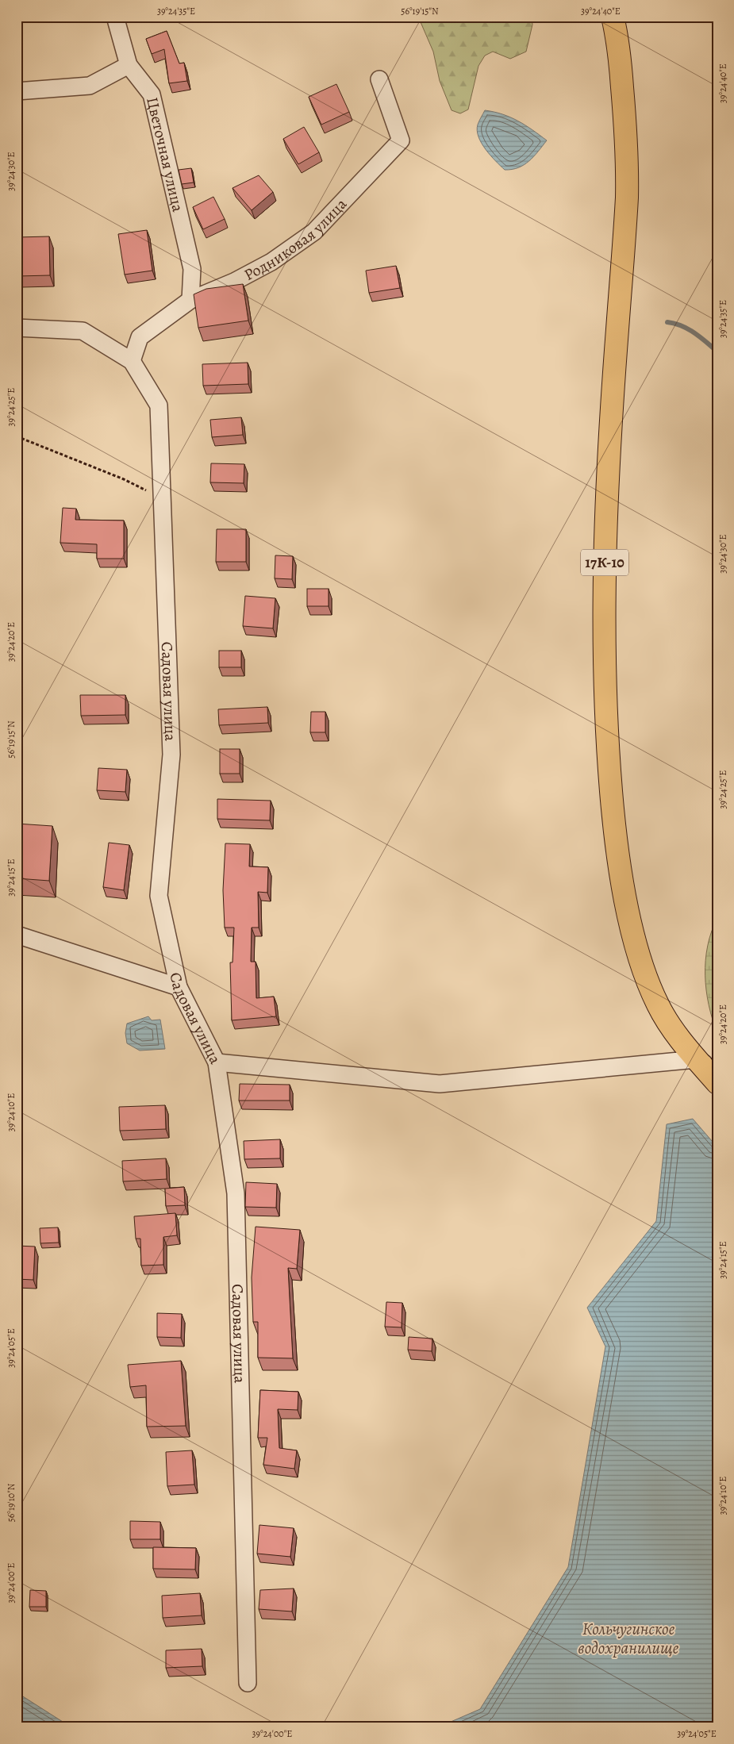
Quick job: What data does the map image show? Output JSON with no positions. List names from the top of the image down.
{
  "streets": {
    "main road": ["17К-10"],
    "street": ["Цветочная улица", "Родниковая улица", "Садовая улица"]
  },
  "crossings": [
    ["Цветочная улица", "Родниковая улица"],
    ["Родниковая улица", "Садовая улица"]
  ],
  "water": ["Кольчугинское водохранилище"],
  "coordinates": [
    "39°24'35\"E",
    "56°19'15\"N",
    "39°24'40\"E",
    "39°24'30\"E",
    "39°24'25\"E",
    "39°24'20\"E",
    "39°24'15\"E",
    "39°24'10\"E",
    "39°24'05\"E",
    "56°19'10\"N",
    "39°24'00\"E"
  ]
}
